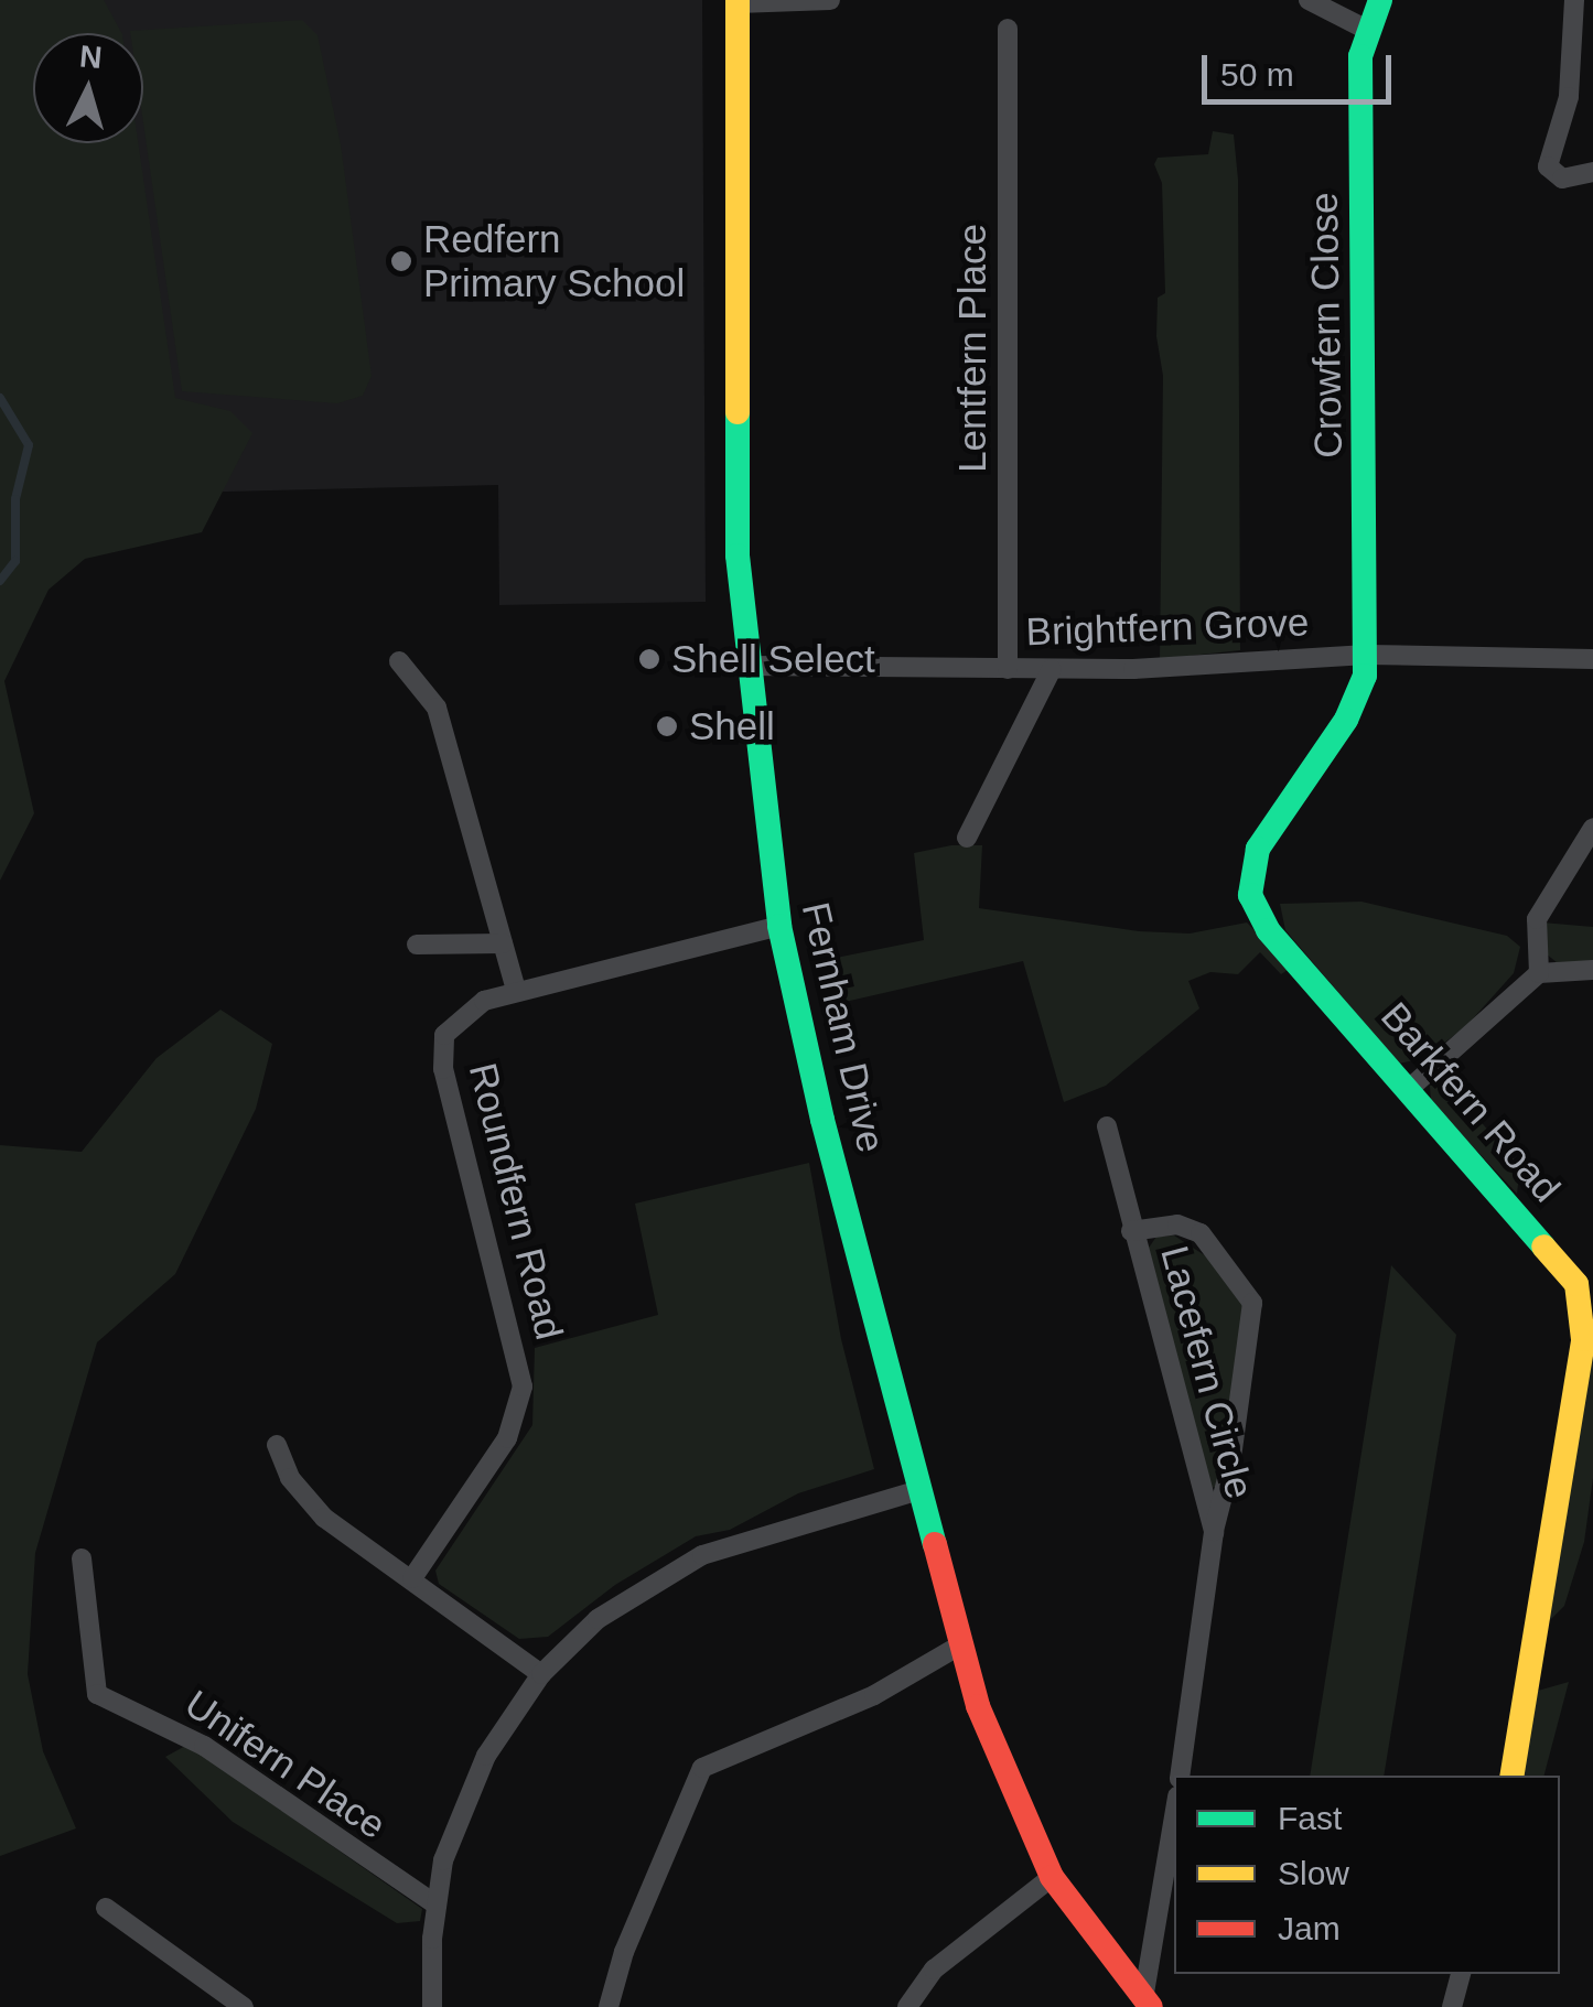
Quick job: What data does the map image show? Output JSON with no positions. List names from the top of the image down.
{
  "streets": {
    "street": [
      "Crowfern Close",
      "Lentfern Place",
      "Brightfern Grove",
      "Fernham Drive",
      "Barkfern Road",
      "Roundfern Road",
      "Lacefern Circle",
      "Unifern Place"
    ]
  },
  "crossings": [
    ["Crowfern Close", "Brightfern Grove"],
    ["Crowfern Close", "Barkfern Road"],
    ["Lentfern Place", "Brightfern Grove"],
    ["Brightfern Grove", "Fernham Drive"],
    ["Brightfern Grove", "Barkfern Road"],
    ["Fernham Drive", "Roundfern Road"]
  ],
  "places": ["Redfern Primary School", "Shell Select", "Shell"],
  "legend": ["Fast", "Slow", "Jam"],
  "scale_bar": "50 m",
  "north": "top"
}
